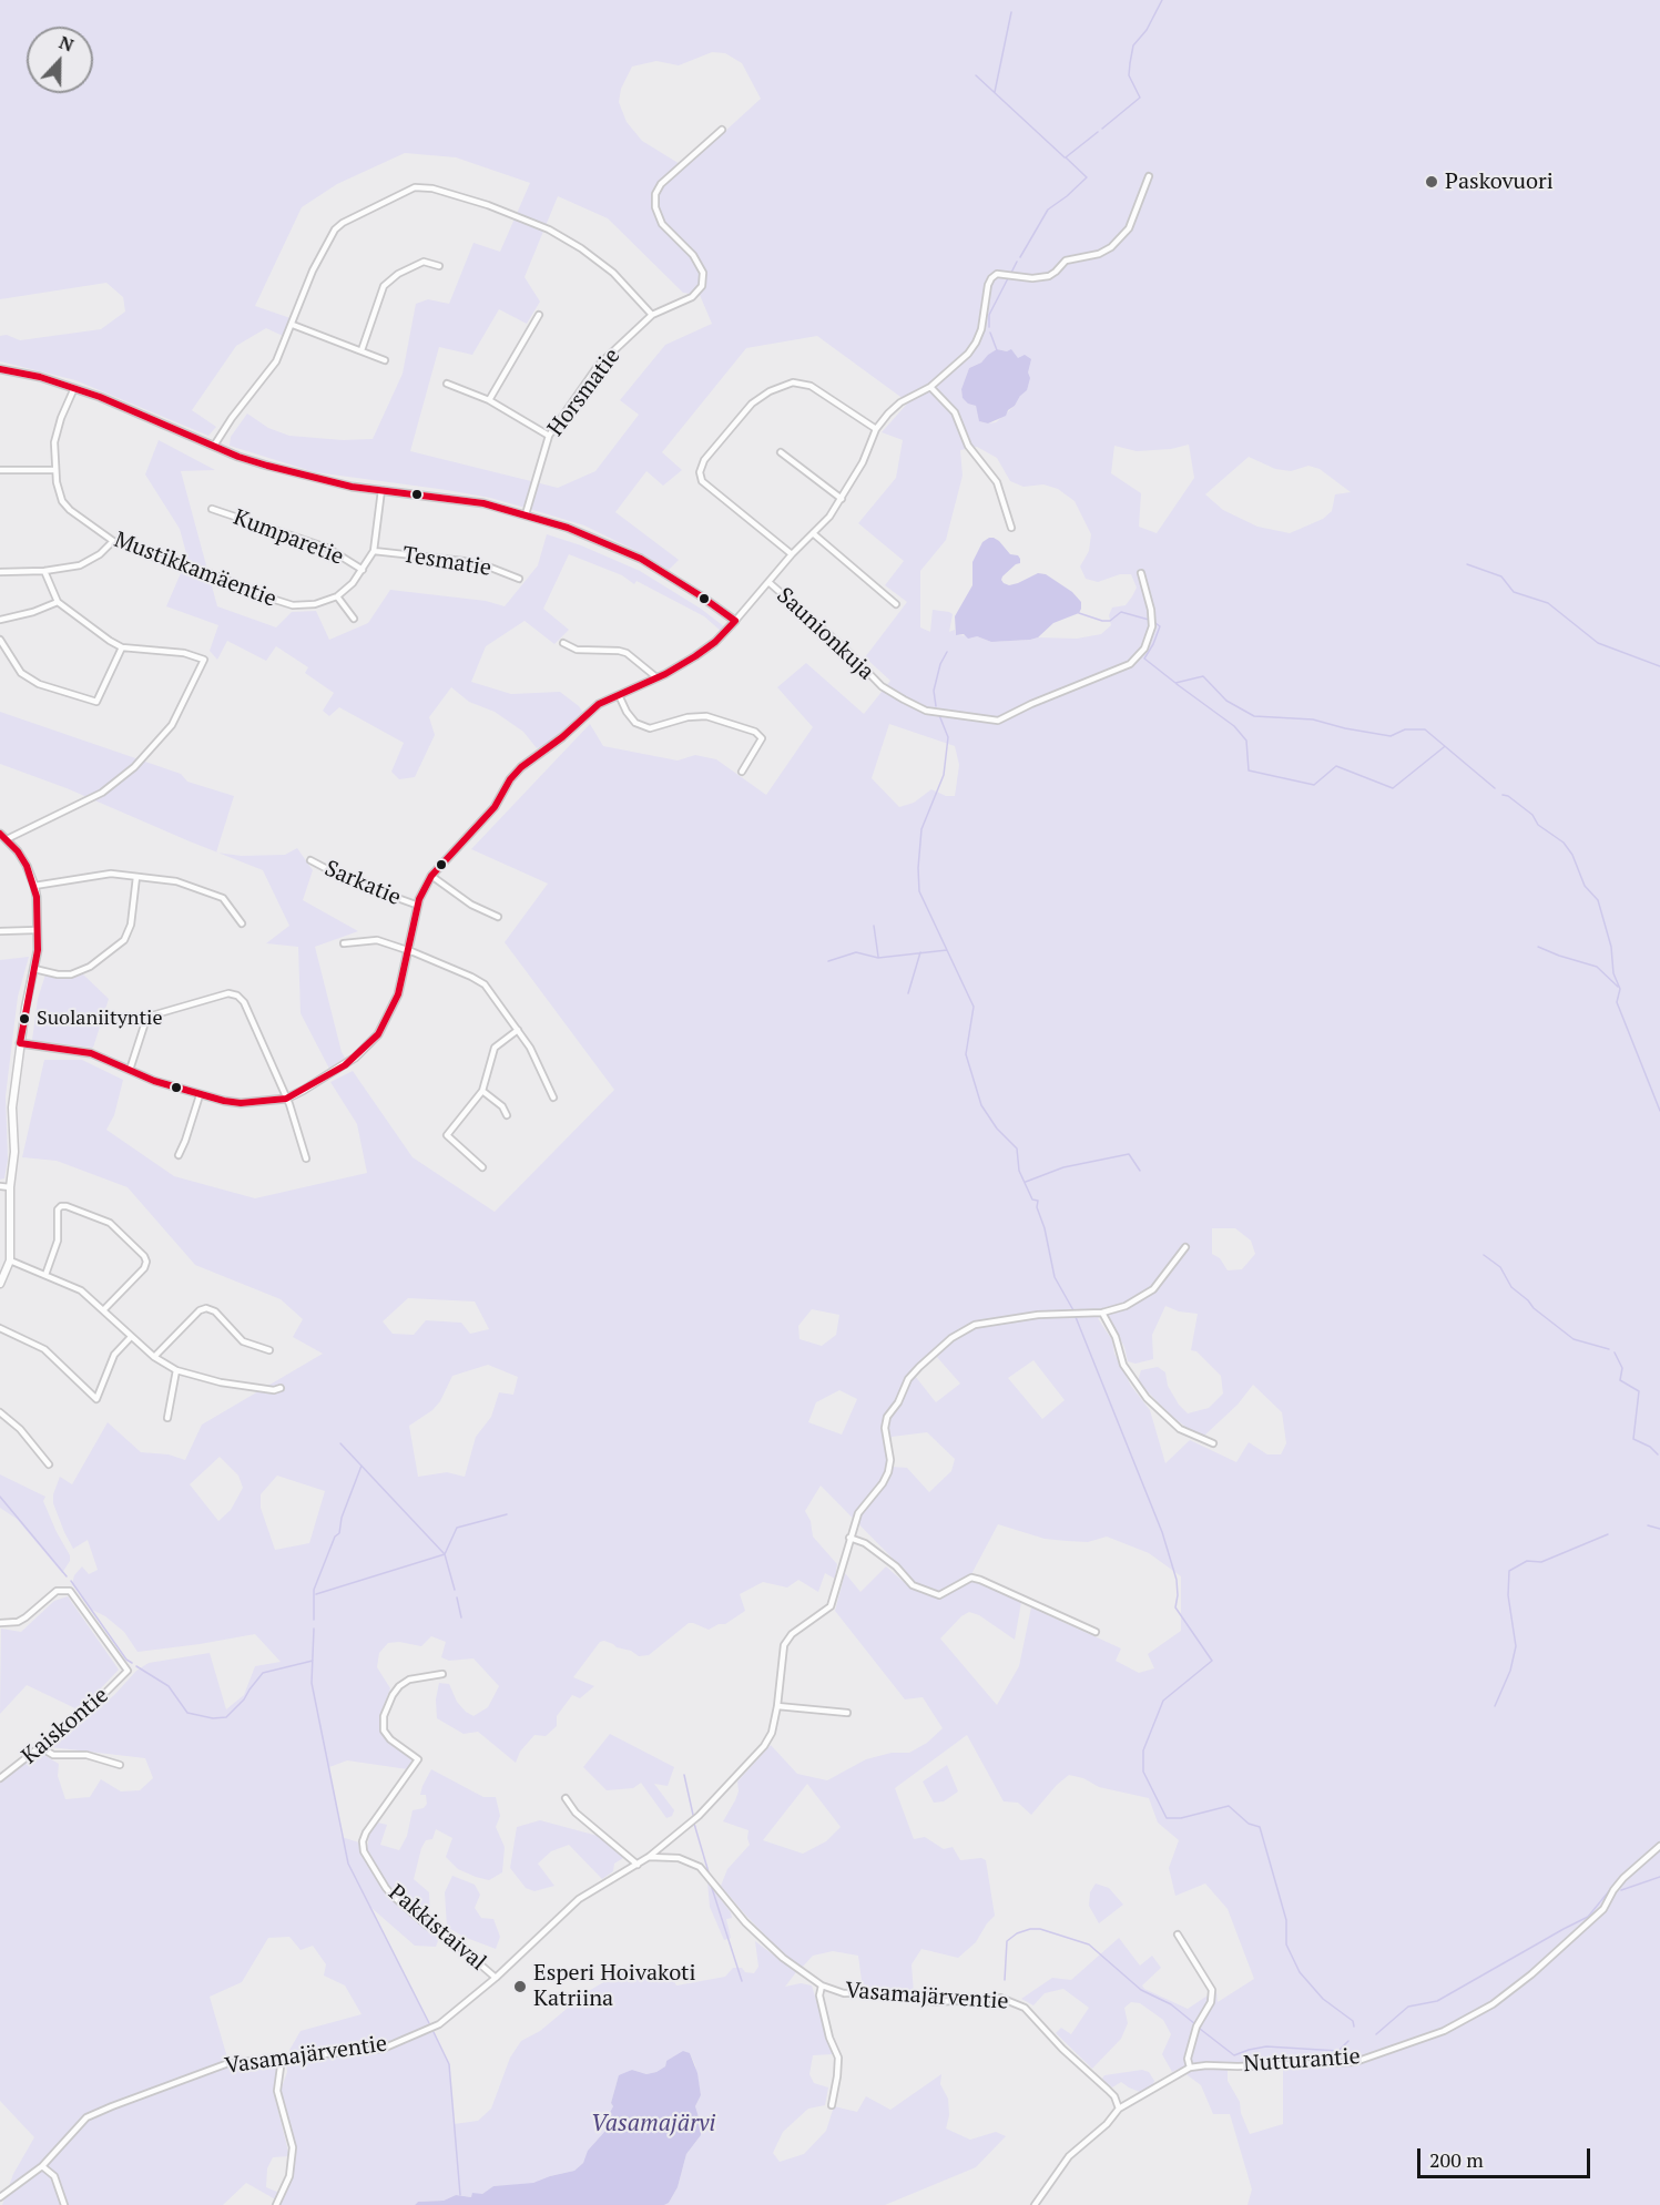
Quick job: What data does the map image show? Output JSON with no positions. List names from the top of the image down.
{
  "streets": {
    "street": [
      "Horsmatie",
      "Kumparetie",
      "Tesmatie",
      "Mustikkamäentie",
      "Saunionkuja",
      "Sarkatie",
      "Kaiskontie",
      "Pakkistaival",
      "Vasamajärventie",
      "Nutturantie"
    ]
  },
  "crossings": [
    ["Pakkistaival", "Vasamajärventie"],
    ["Vasamajärventie", "Nutturantie"]
  ],
  "water": ["Vasamajärvi"],
  "places": ["Paskovuori", "Suolaniityntie", "Esperi Hoivakoti Katriina"],
  "scale_bar": "200 m",
  "north": "top"
}
